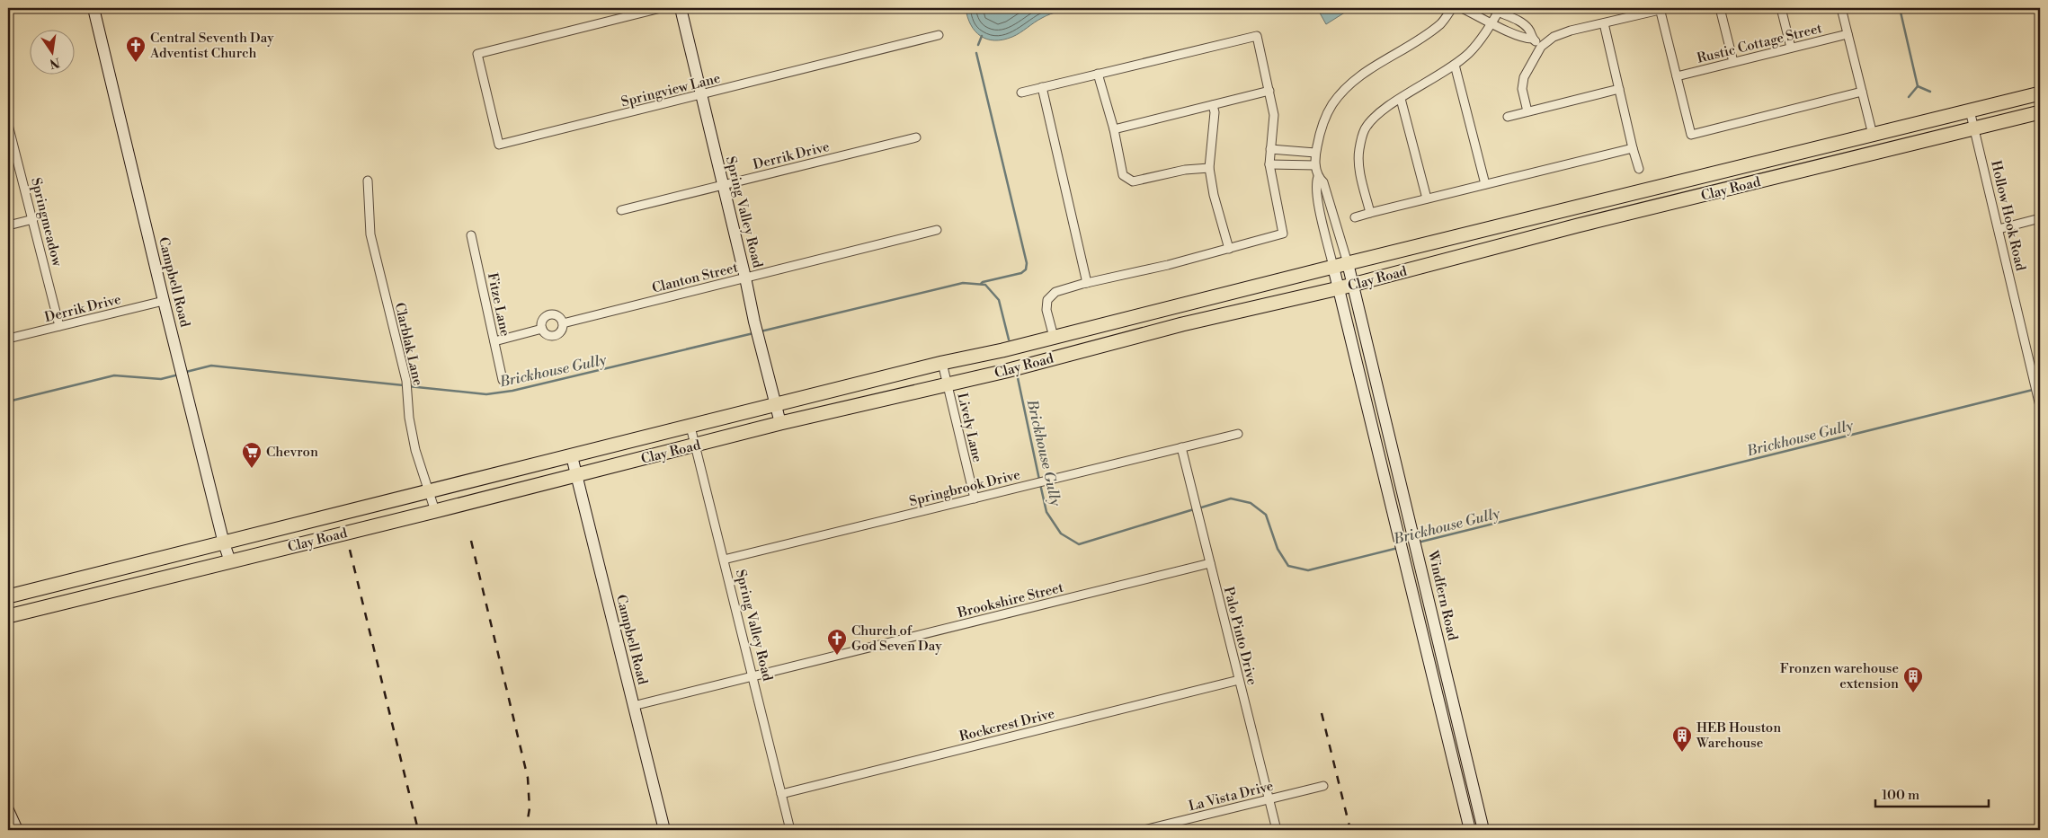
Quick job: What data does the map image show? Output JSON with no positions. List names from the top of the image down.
{
  "streets": {
    "main road": ["Clay Road"],
    "street": [
      "Rustic Cottage Street",
      "Springview Lane",
      "Derrik Drive",
      "Spring Valley Road",
      "Hollow Hook Road",
      "Springmeadow",
      "Clanton Street",
      "Campbell Road",
      "Fitze Lane",
      "Clarblak Lane",
      "Lively Lane",
      "Springbrook Drive",
      "Windfern Road",
      "Brookshire Street",
      "Palo Pinto Drive",
      "Rockcrest Drive",
      "La Vista Drive"
    ]
  },
  "crossings": [
    ["Springview Lane", "Spring Valley Road"],
    ["Derrik Drive", "Spring Valley Road"],
    ["Derrik Drive", "Springmeadow"],
    ["Derrik Drive", "Campbell Road"],
    ["Clay Road", "Spring Valley Road"],
    ["Clay Road", "Hollow Hook Road"],
    ["Clay Road", "Campbell Road"],
    ["Clay Road", "Clarblak Lane"],
    ["Clay Road", "Lively Lane"],
    ["Clay Road", "Windfern Road"],
    ["Spring Valley Road", "Clanton Street"],
    ["Spring Valley Road", "Springbrook Drive"],
    ["Spring Valley Road", "Brookshire Street"],
    ["Spring Valley Road", "Rockcrest Drive"],
    ["Clanton Street", "Fitze Lane"],
    ["Campbell Road", "Brookshire Street"],
    ["Lively Lane", "Springbrook Drive"],
    ["Springbrook Drive", "Palo Pinto Drive"],
    ["Brookshire Street", "Palo Pinto Drive"],
    ["Palo Pinto Drive", "Rockcrest Drive"],
    ["Palo Pinto Drive", "La Vista Drive"]
  ],
  "water": ["Brickhouse Gully"],
  "places": {
    "church": ["Central Seventh Day Adventist Church", "Church of God Seven Day"],
    "supermarket": ["Chevron"],
    "building": ["Fronzen warehouse extension", "HEB Houston Warehouse"]
  },
  "scale_bar": "100 m",
  "north": "bottom"
}
